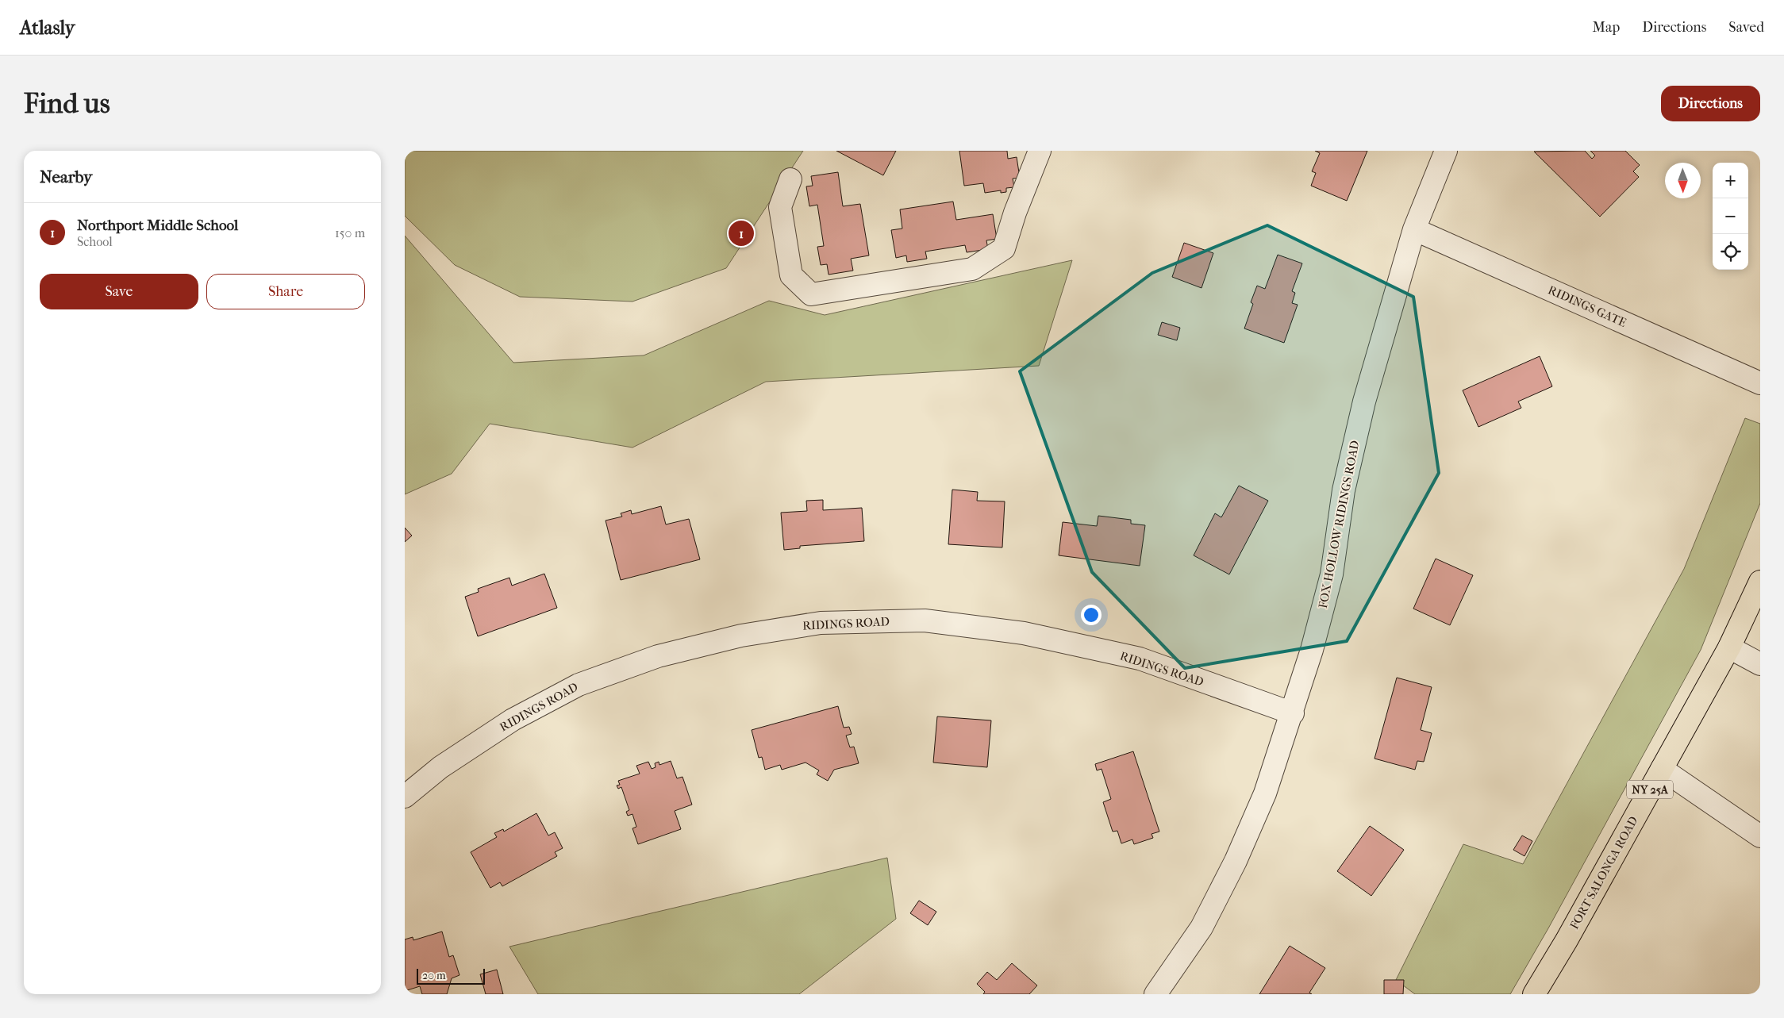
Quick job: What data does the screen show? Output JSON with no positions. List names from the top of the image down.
{
  "streets": {
    "main road": ["NY 25A", "FORT SALONGA ROAD"],
    "street": ["RIDINGS GATE", "FOX HOLLOW RIDINGS ROAD", "RIDINGS ROAD"]
  },
  "crossings": [
    ["RIDINGS GATE", "FOX HOLLOW RIDINGS ROAD"],
    ["FOX HOLLOW RIDINGS ROAD", "RIDINGS ROAD"]
  ],
  "scale_bar": "20 m",
  "north": "bottom",
  "page": {
    "header": "Atlasly",
    "nav": ["Map", "Directions", "Saved"],
    "buttons": [
      "Directions",
      ["Save", "Share"]
    ],
    "title": "Find us",
    "heading": "Nearby",
    "map_buttons": ["+", "−"],
    "list": [
      {
        "mark": "1",
        "name": "Northport Middle School",
        "note": "School",
        "value": "150 m"
      }
    ],
    "pins": "1",
    "scale": "20 m"
  }
}
